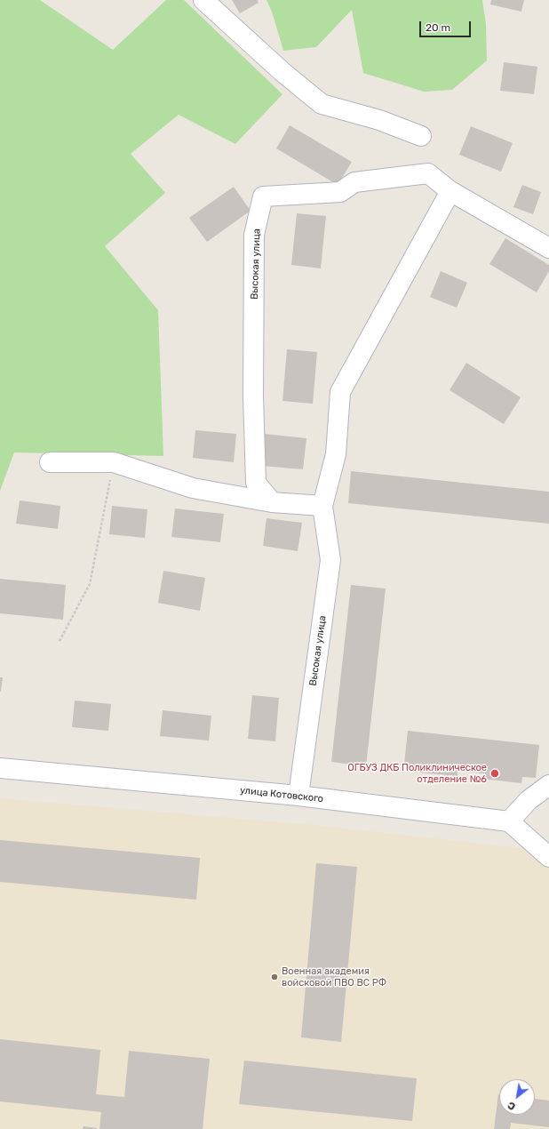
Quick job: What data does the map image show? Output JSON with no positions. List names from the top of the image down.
{
  "streets": {
    "street": ["Высокая улица", "улица Котовского"]
  },
  "crossings": [
    ["Высокая улица", "улица Котовского"]
  ],
  "places": ["ОГБУЗ ДКБ Поликлиническое отделение №6", "Военная академия войсковой ПВО ВС РФ"],
  "scale_bar": "20 m",
  "north": "bottom left"
}
